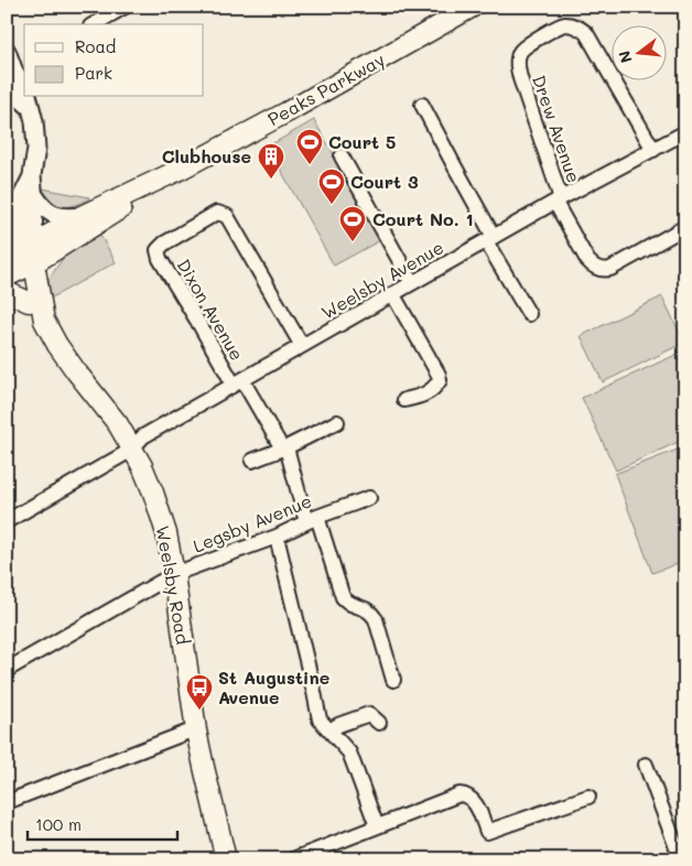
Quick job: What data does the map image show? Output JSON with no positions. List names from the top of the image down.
{
  "streets": {
    "highway": ["Peaks Parkway", "Weelsby Road"],
    "street": [
      "Drew Avenue",
      "Weelsby Avenue",
      "Dixon Avenue",
      "Legsby Avenue"
    ]
  },
  "crossings": [
    ["Peaks Parkway", "Weelsby Road"],
    ["Drew Avenue", "Weelsby Avenue"],
    ["Weelsby Avenue", "Dixon Avenue"],
    ["Weelsby Avenue", "Weelsby Road"],
    ["Legsby Avenue", "Weelsby Road"]
  ],
  "places": {
    "sports": ["Court 5", "Court 3", "Court No. 1"],
    "building": ["Clubhouse"],
    "bus stop": ["St Augustine Avenue"]
  },
  "legend": ["Road", "Park"],
  "scale_bar": "100 m",
  "north": "left"
}
